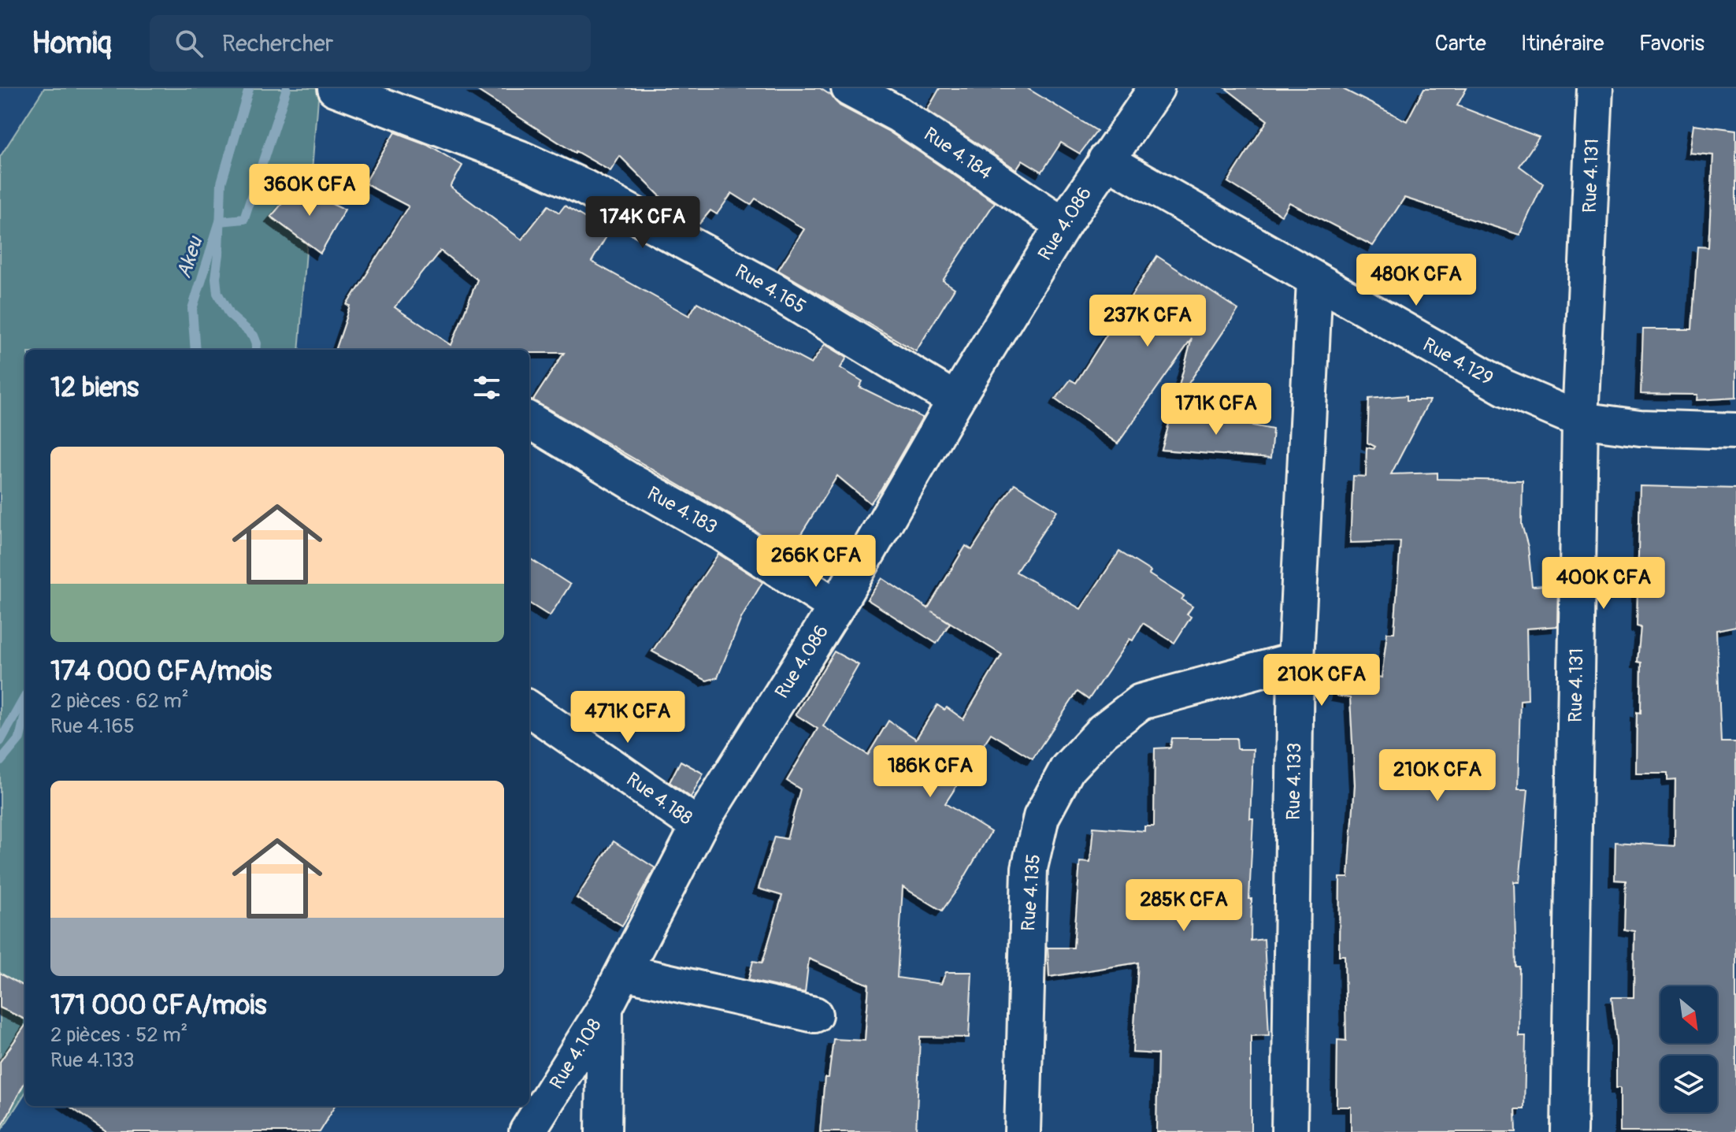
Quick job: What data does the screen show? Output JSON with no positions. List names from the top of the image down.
{
  "streets": {
    "street": [
      "Rue 4.184",
      "Rue 4.131",
      "Rue 4.086",
      "Rue 4.165",
      "Rue 4.129",
      "Rue 4.183",
      "Rue 4.133",
      "Rue 4.188",
      "Rue 4.135",
      "Rue 4.108"
    ]
  },
  "crossings": [
    ["Rue 4.184", "Rue 4.086"],
    ["Rue 4.131", "Rue 4.129"],
    ["Rue 4.086", "Rue 4.165"],
    ["Rue 4.086", "Rue 4.129"],
    ["Rue 4.086", "Rue 4.183"],
    ["Rue 4.086", "Rue 4.188"],
    ["Rue 4.086", "Rue 4.108"],
    ["Rue 4.129", "Rue 4.133"],
    ["Rue 4.133", "Rue 4.135"]
  ],
  "water": ["Akeu"],
  "north": "bottom right",
  "page": {
    "header": "Homiq",
    "search": "Rechercher",
    "nav": ["Carte", "Itinéraire", "Favoris"],
    "price": [
      "360K CFA",
      "174K CFA",
      "480K CFA",
      "237K CFA",
      "171K CFA",
      "266K CFA",
      "400K CFA",
      "210K CFA",
      "471K CFA",
      "186K CFA",
      "210K CFA",
      "285K CFA"
    ],
    "heading": "12 biens",
    "list": [
      {
        "name": "174 000 CFA/mois",
        "note": "2 pièces · 62 m² · Rue 4.165"
      },
      {
        "name": "171 000 CFA/mois",
        "note": "2 pièces · 52 m² · Rue 4.133"
      }
    ]
  }
}
